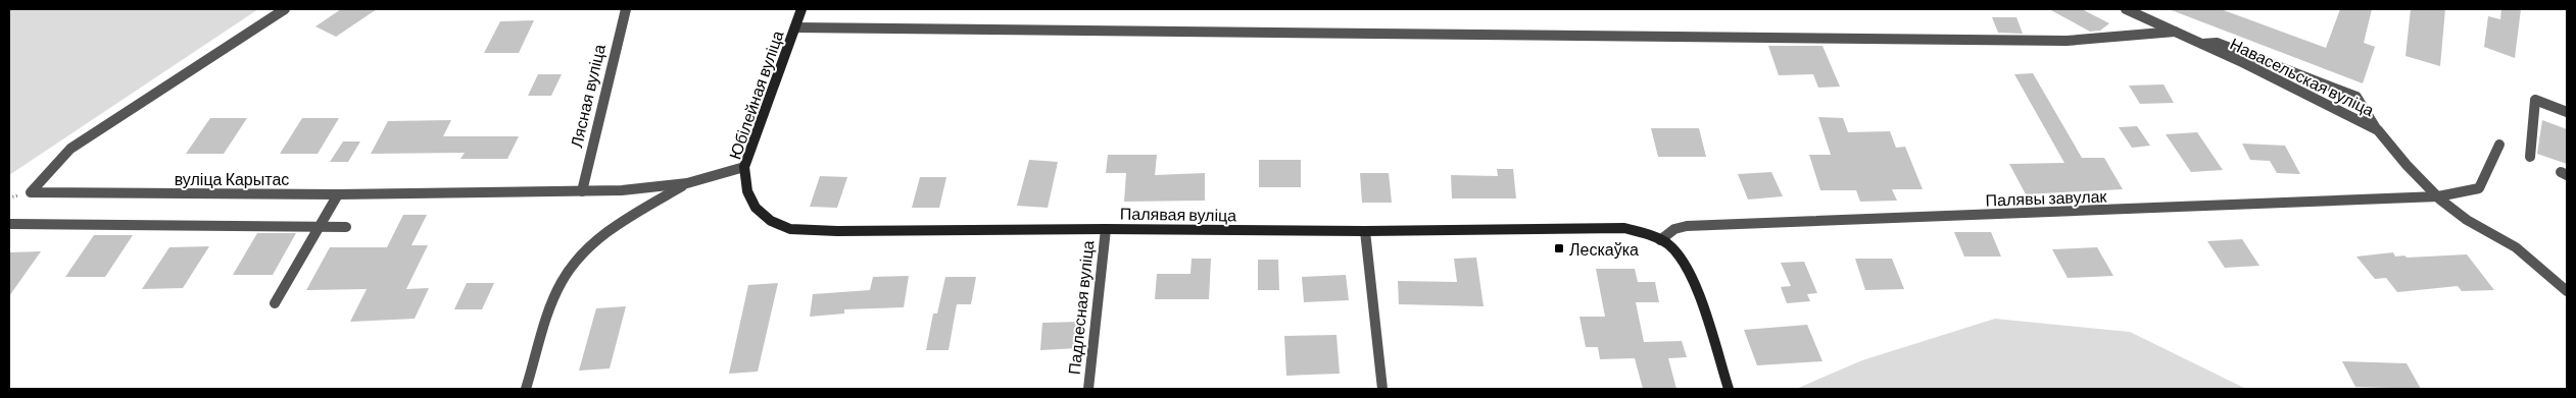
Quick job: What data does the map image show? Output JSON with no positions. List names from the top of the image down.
{
  "streets": {
    "main road": ["Юбілейная вуліца", "Палявая вуліца"],
    "street": [
      "Навасельская вуліца",
      "Лясная вуліца",
      "вуліца Карытас",
      "Палявы завулак",
      "Падлесная вуліца"
    ]
  },
  "crossings": [
    ["Навасельская вуліца", "Палявы завулак"],
    ["Юбілейная вуліца", "вуліца Карытас"],
    ["Юбілейная вуліца", "Палявая вуліца"],
    ["Лясная вуліца", "вуліца Карытас"],
    ["Палявы завулак", "Палявая вуліца"],
    ["Палявая вуліца", "Падлесная вуліца"]
  ],
  "places": {
    "transit": ["Лескаўка"]
  }
}
